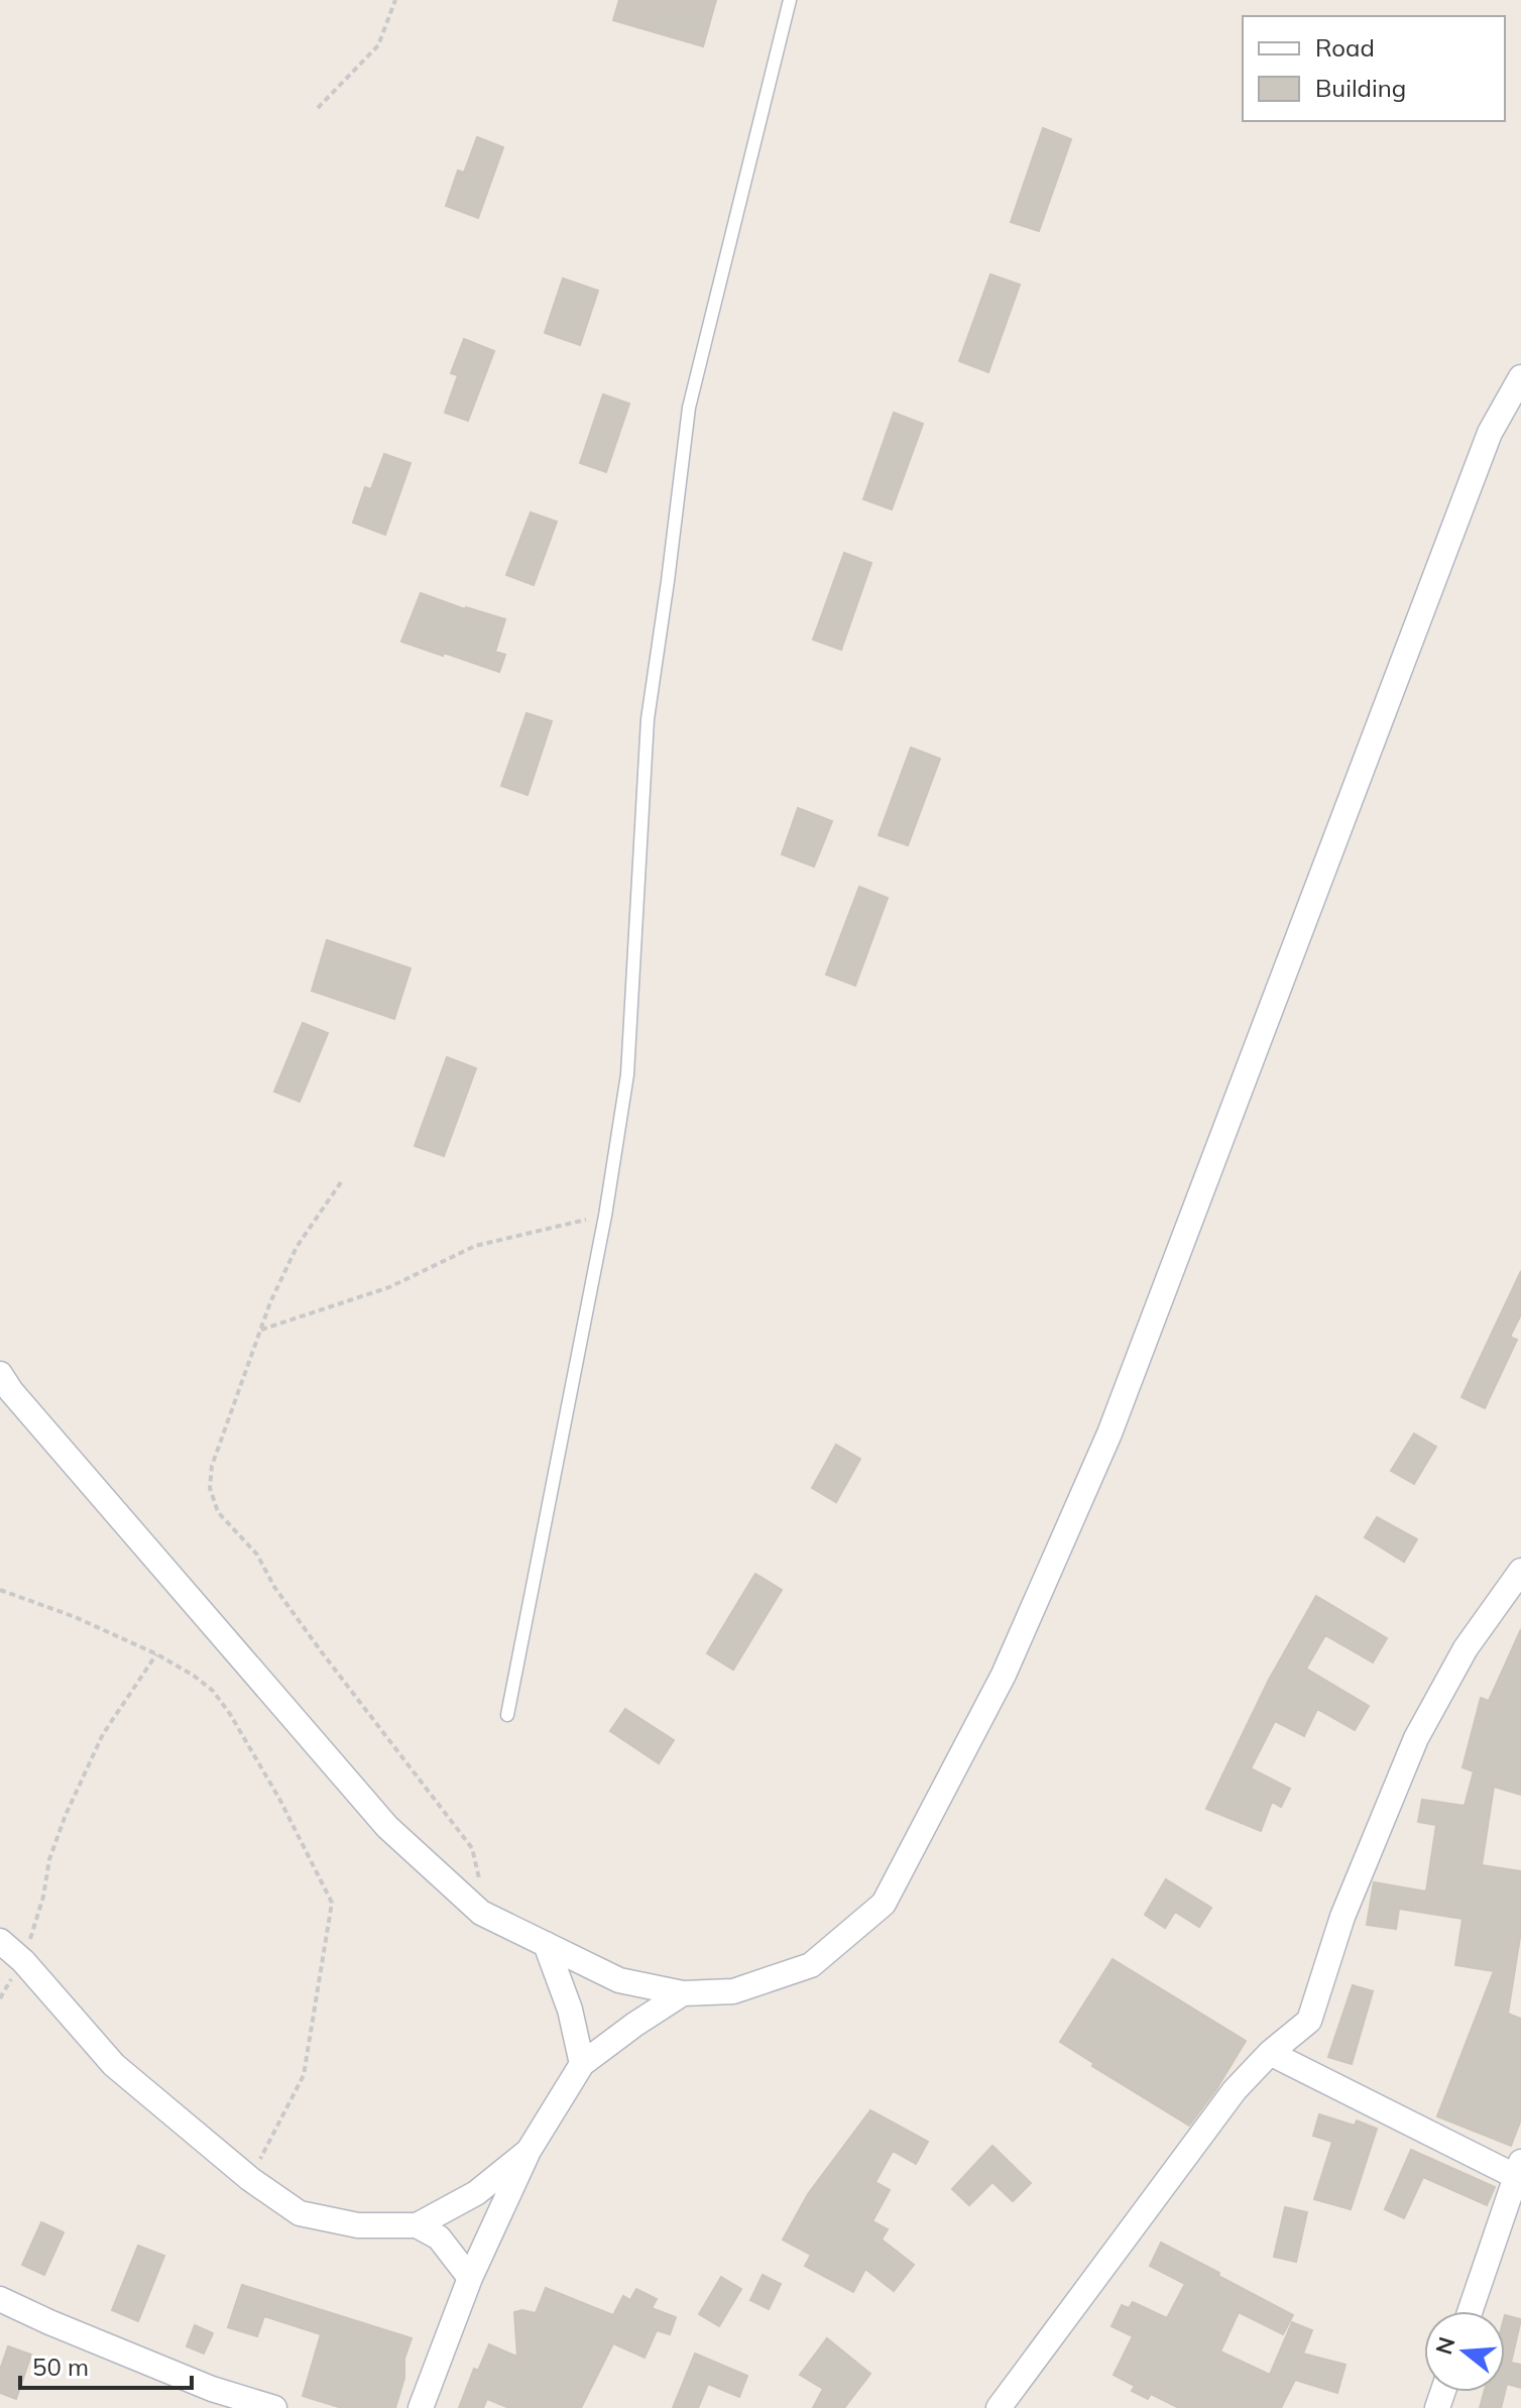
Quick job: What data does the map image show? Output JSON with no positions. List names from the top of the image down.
{
  "legend": ["Road", "Building"],
  "scale_bar": "50 m",
  "north": "left"
}
